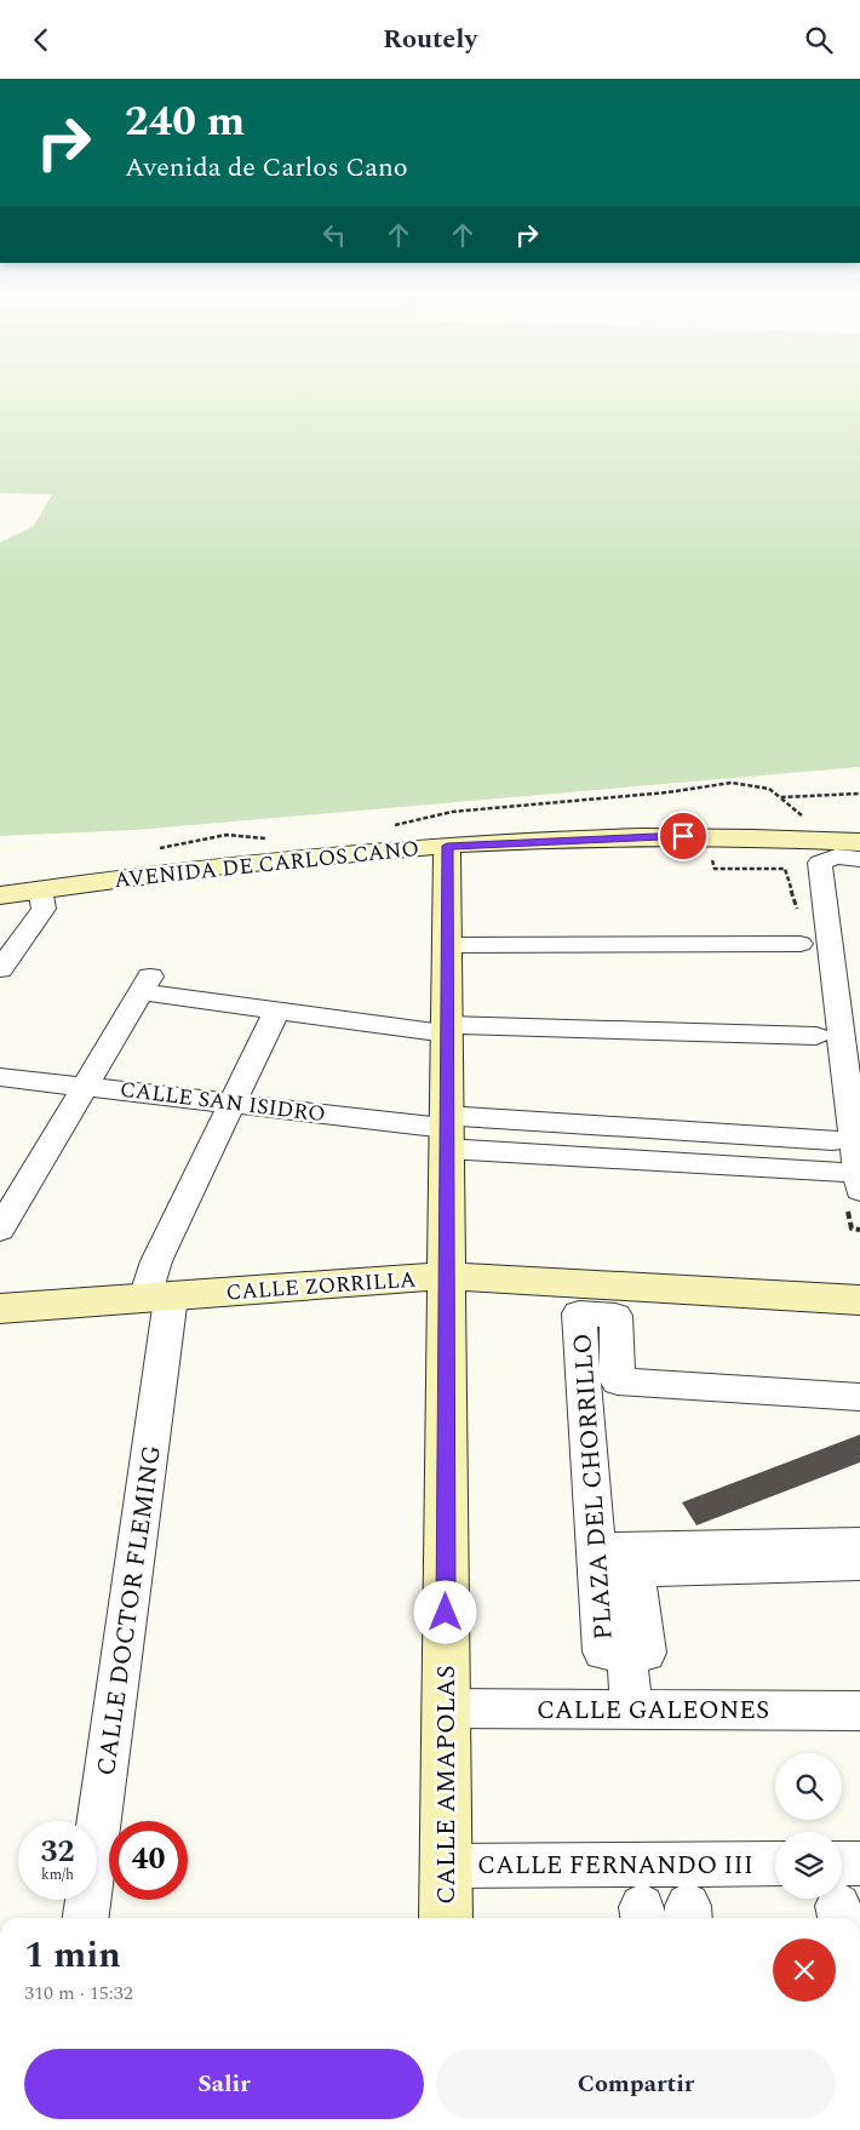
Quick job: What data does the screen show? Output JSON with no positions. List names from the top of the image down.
{
  "streets": {
    "street": [
      "AVENIDA DE CARLOS CANO",
      "CALLE SAN ISIDRO",
      "CALLE ZORRILLA",
      "PLAZA DEL CHORRILLO",
      "CALLE DOCTOR FLEMING",
      "CALLE GALEONES",
      "CALLE AMAPOLAS",
      "CALLE FERNANDO III"
    ]
  },
  "crossings": [
    ["AVENIDA DE CARLOS CANO", "CALLE AMAPOLAS"],
    ["CALLE SAN ISIDRO", "CALLE DOCTOR FLEMING"],
    ["CALLE SAN ISIDRO", "CALLE AMAPOLAS"],
    ["CALLE ZORRILLA", "PLAZA DEL CHORRILLO"],
    ["CALLE ZORRILLA", "CALLE DOCTOR FLEMING"],
    ["CALLE ZORRILLA", "CALLE AMAPOLAS"],
    ["PLAZA DEL CHORRILLO", "CALLE GALEONES"],
    ["CALLE GALEONES", "CALLE AMAPOLAS"],
    ["CALLE AMAPOLAS", "CALLE FERNANDO III"]
  ],
  "page": {
    "header": "Routely",
    "turn": ["240 m", "Avenida de Carlos Cano"],
    "speed": "32 km/h",
    "limit": "40",
    "heading": ["1 min", "310 m · 15:32"],
    "buttons": ["Salir", "Compartir"]
  }
}
